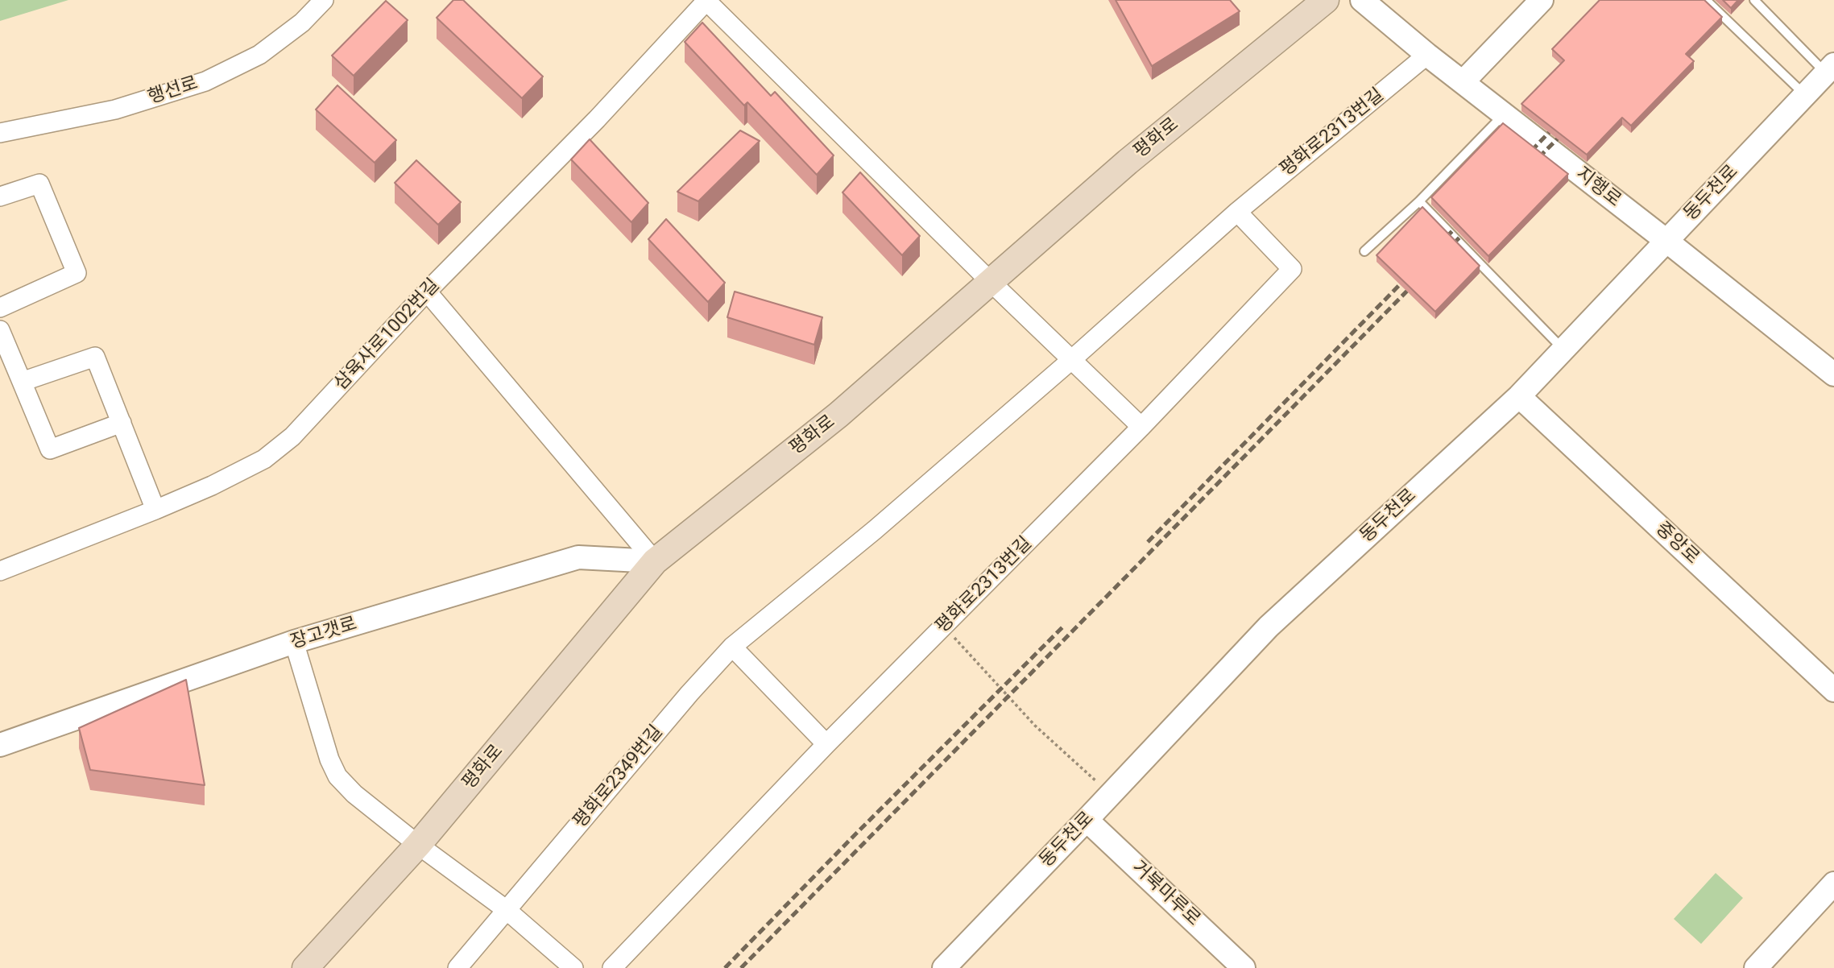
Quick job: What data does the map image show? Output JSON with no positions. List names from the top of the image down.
{
  "streets": {
    "main road": ["평화로"],
    "street": [
      "행선로",
      "평화로2313번길",
      "지행로",
      "동두천로",
      "삼육사로1002번길",
      "중앙로",
      "장고갯로",
      "평화로2349번길",
      "거북마루로"
    ]
  },
  "crossings": [
    ["평화로2313번길", "지행로"],
    ["평화로2313번길", "평화로2349번길"],
    ["평화로", "장고갯로"],
    ["지행로", "동두천로"],
    ["동두천로", "중앙로"],
    ["동두천로", "거북마루로"]
  ]
}
